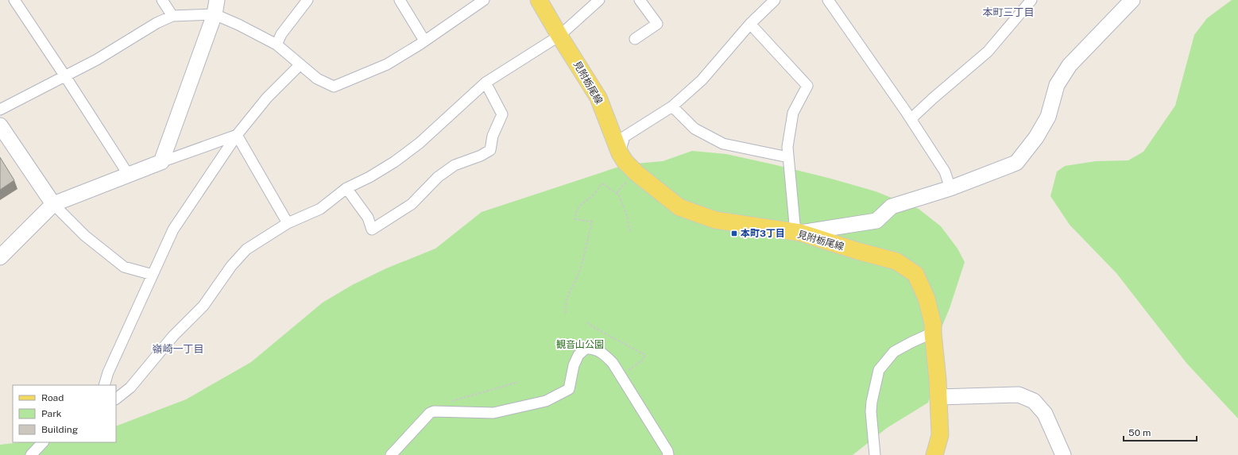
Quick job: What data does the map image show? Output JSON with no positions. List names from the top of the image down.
{
  "streets": {
    "main road": ["見附栃尾線"]
  },
  "districts": ["本町三丁目", "嶺崎一丁目"],
  "parks": ["観音山公園"],
  "places": {
    "transit": ["本町3丁目"]
  },
  "legend": ["Road", "Park", "Building"],
  "scale_bar": "50 m"
}
